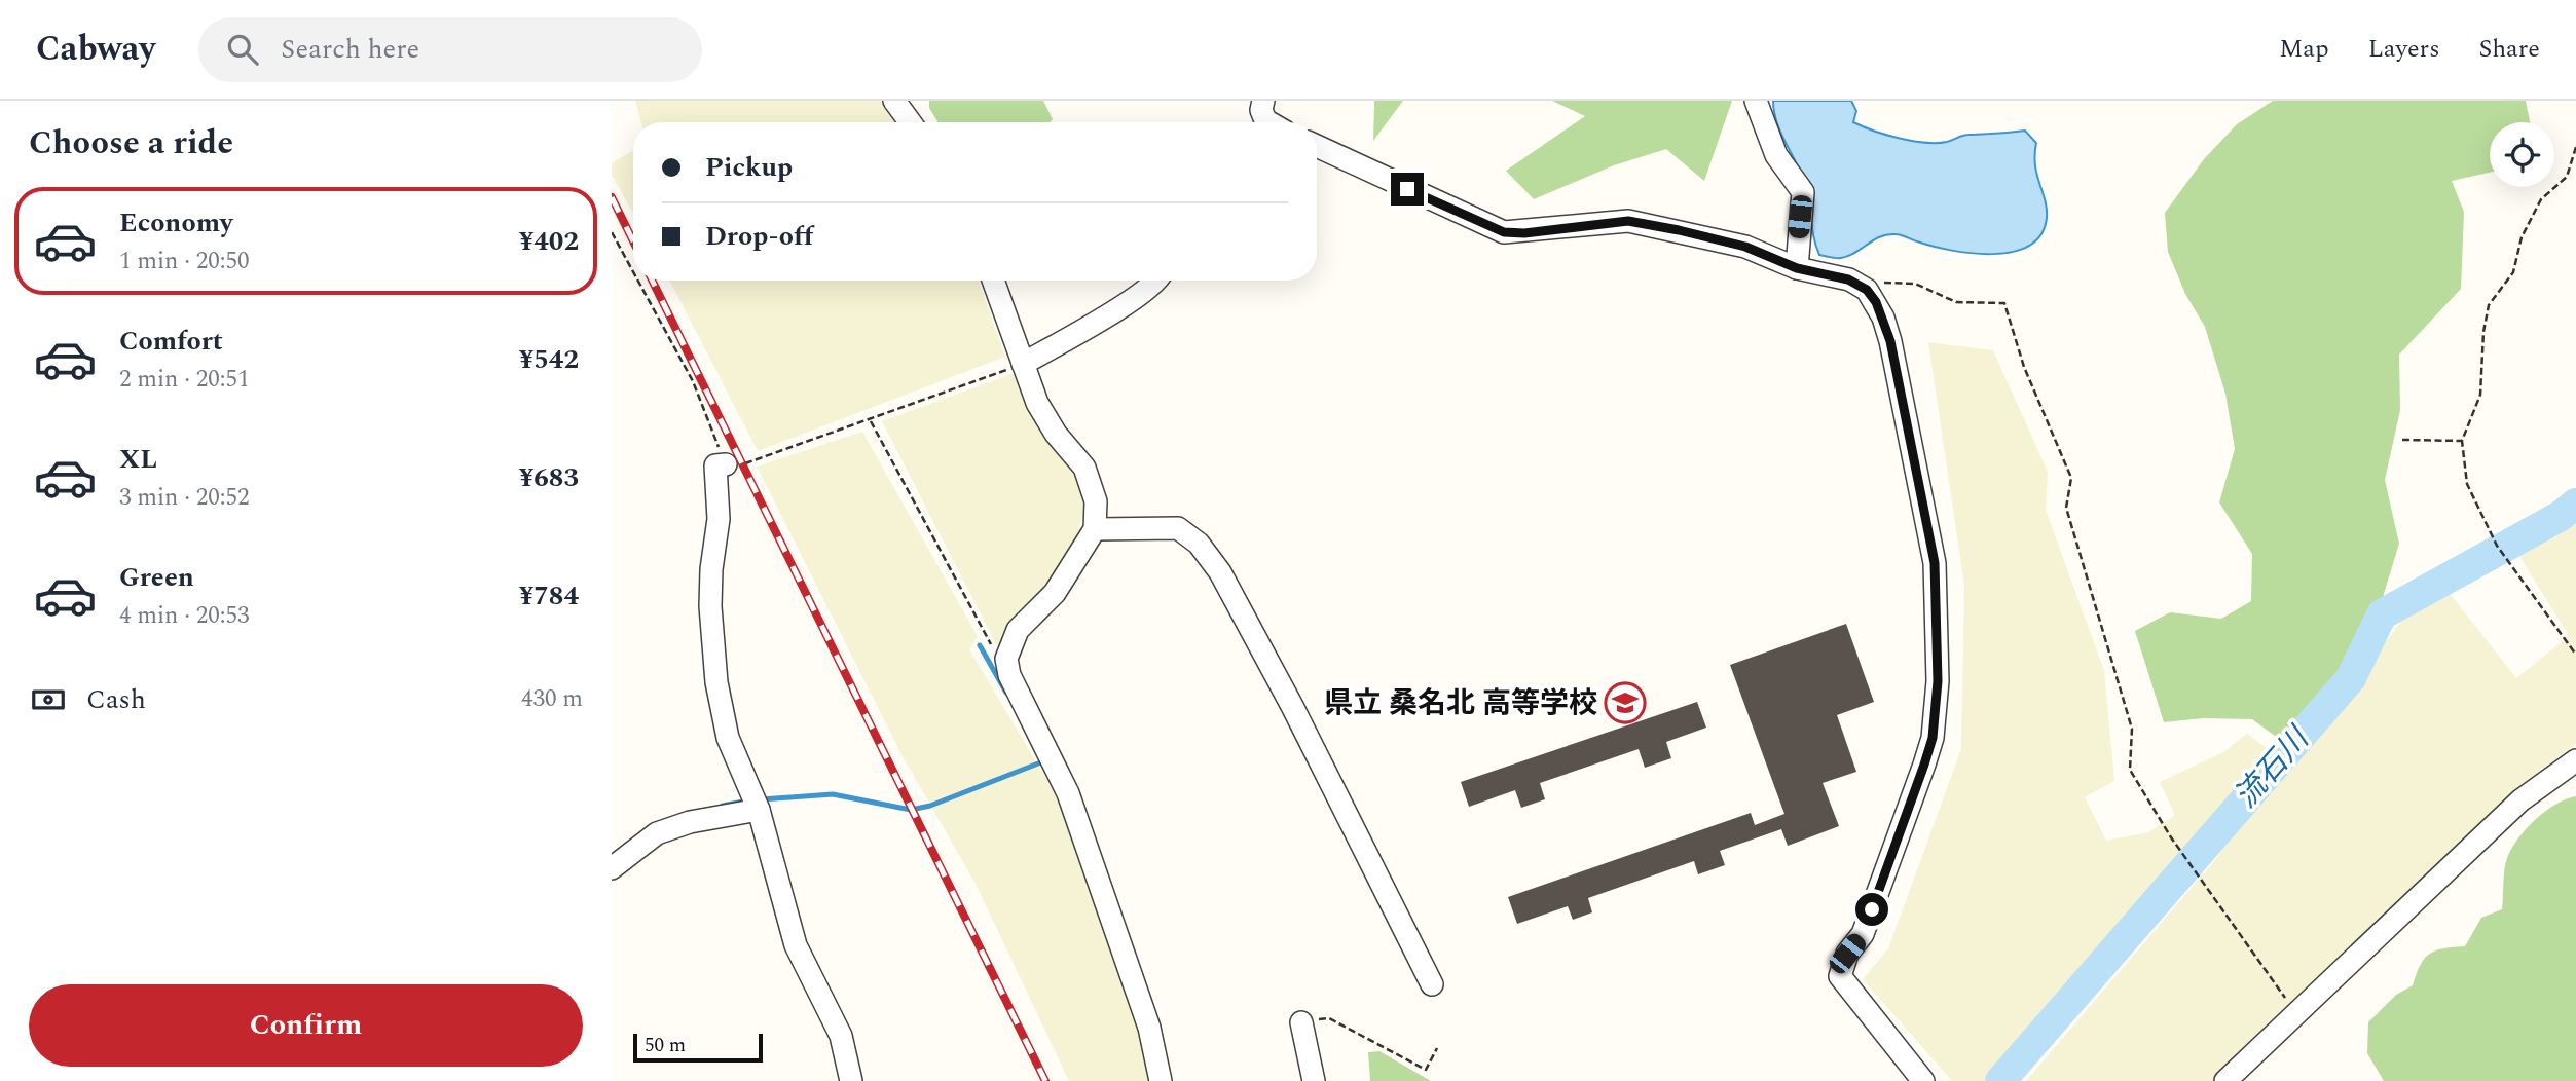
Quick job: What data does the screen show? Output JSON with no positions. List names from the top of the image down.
{
  "water": ["流石川"],
  "places": {
    "school or university": ["県立 桑名北 高等学校"]
  },
  "scale_bar": "50 m",
  "page": {
    "header": "Cabway",
    "search": "Search here",
    "nav": ["Map", "Layers", "Share"],
    "heading": "Choose a ride",
    "banner": ["Pickup", "Drop-off"],
    "list": [
      {
        "name": "Economy",
        "note": "1 min · 20:50",
        "value": "¥402"
      },
      {
        "name": "Comfort",
        "note": "2 min · 20:51",
        "value": "¥542"
      },
      {
        "name": "XL",
        "note": "3 min · 20:52",
        "value": "¥683"
      },
      {
        "name": "Green",
        "note": "4 min · 20:53",
        "value": "¥784"
      }
    ],
    "pay": ["Cash", "430 m"],
    "buttons": "Confirm",
    "scale": "50 m"
  }
}
